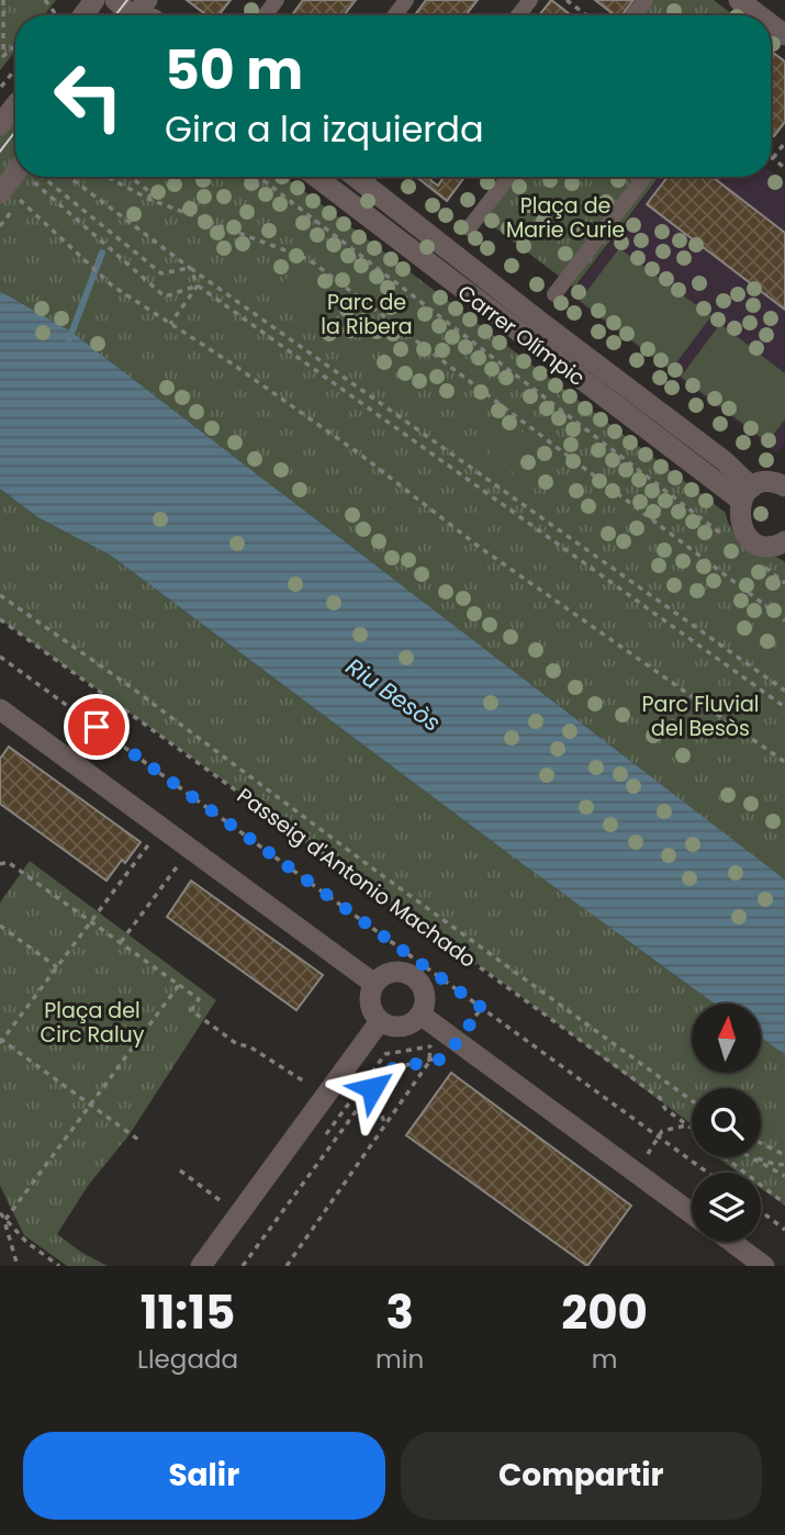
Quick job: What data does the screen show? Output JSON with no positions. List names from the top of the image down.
{
  "streets": {
    "street": ["Carrer Olímpic"],
    "path": ["Passeig d'Antonio Machado"]
  },
  "water": ["Riu Besòs"],
  "parks": [
    "Plaça de Marie Curie",
    "Parc de la Ribera",
    "Parc Fluvial del Besòs",
    "Plaça del Circ Raluy"
  ],
  "north": "top",
  "page": {
    "turn": ["50 m", "Gira a la izquierda"],
    "eta": [
      "11:15",
      "Llegada",
      "3",
      "min",
      "200",
      "m"
    ],
    "buttons": ["Salir", "Compartir"]
  }
}
